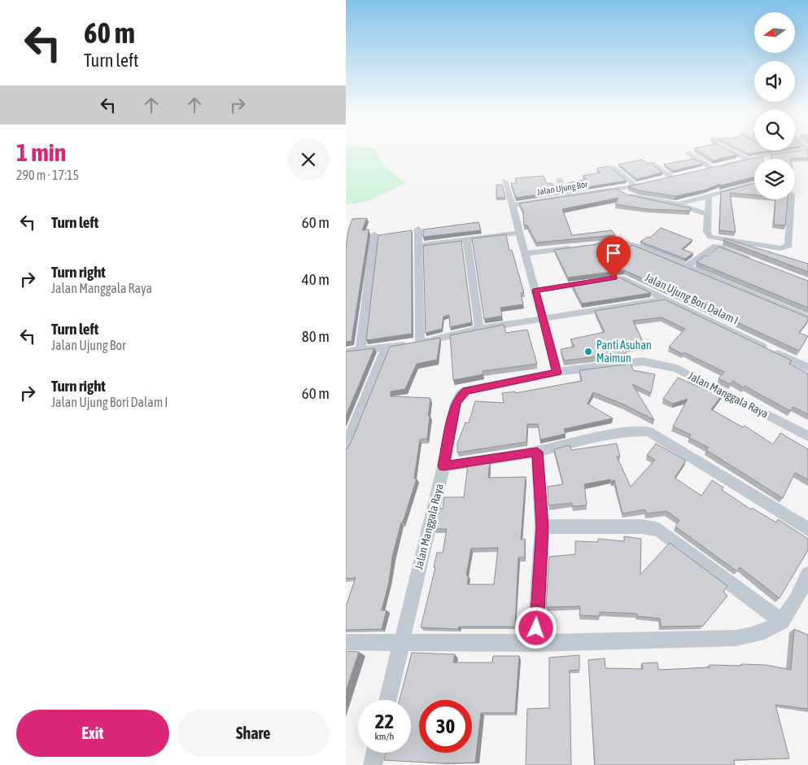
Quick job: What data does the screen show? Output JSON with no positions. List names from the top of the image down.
{
  "streets": {
    "street": ["Jalan Ujung Bor", "Jalan Ujung Bori Dalam I", "Jalan Manggala Raya"]
  },
  "places": ["Panti Asuhan Maimun"],
  "north": "left",
  "page": {
    "turn": ["60 m", "Turn left"],
    "heading": ["1 min", "290 m · 17:15"],
    "list": [
      {
        "name": "Turn left",
        "value": "60 m"
      },
      {
        "name": "Turn right",
        "note": "Jalan Manggala Raya",
        "value": "40 m"
      },
      {
        "name": "Turn left",
        "note": "Jalan Ujung Bor",
        "value": "80 m"
      },
      {
        "name": "Turn right",
        "note": "Jalan Ujung Bori Dalam I",
        "value": "60 m"
      }
    ],
    "speed": "22 km/h",
    "limit": "30",
    "buttons": ["Exit", "Share"]
  }
}
